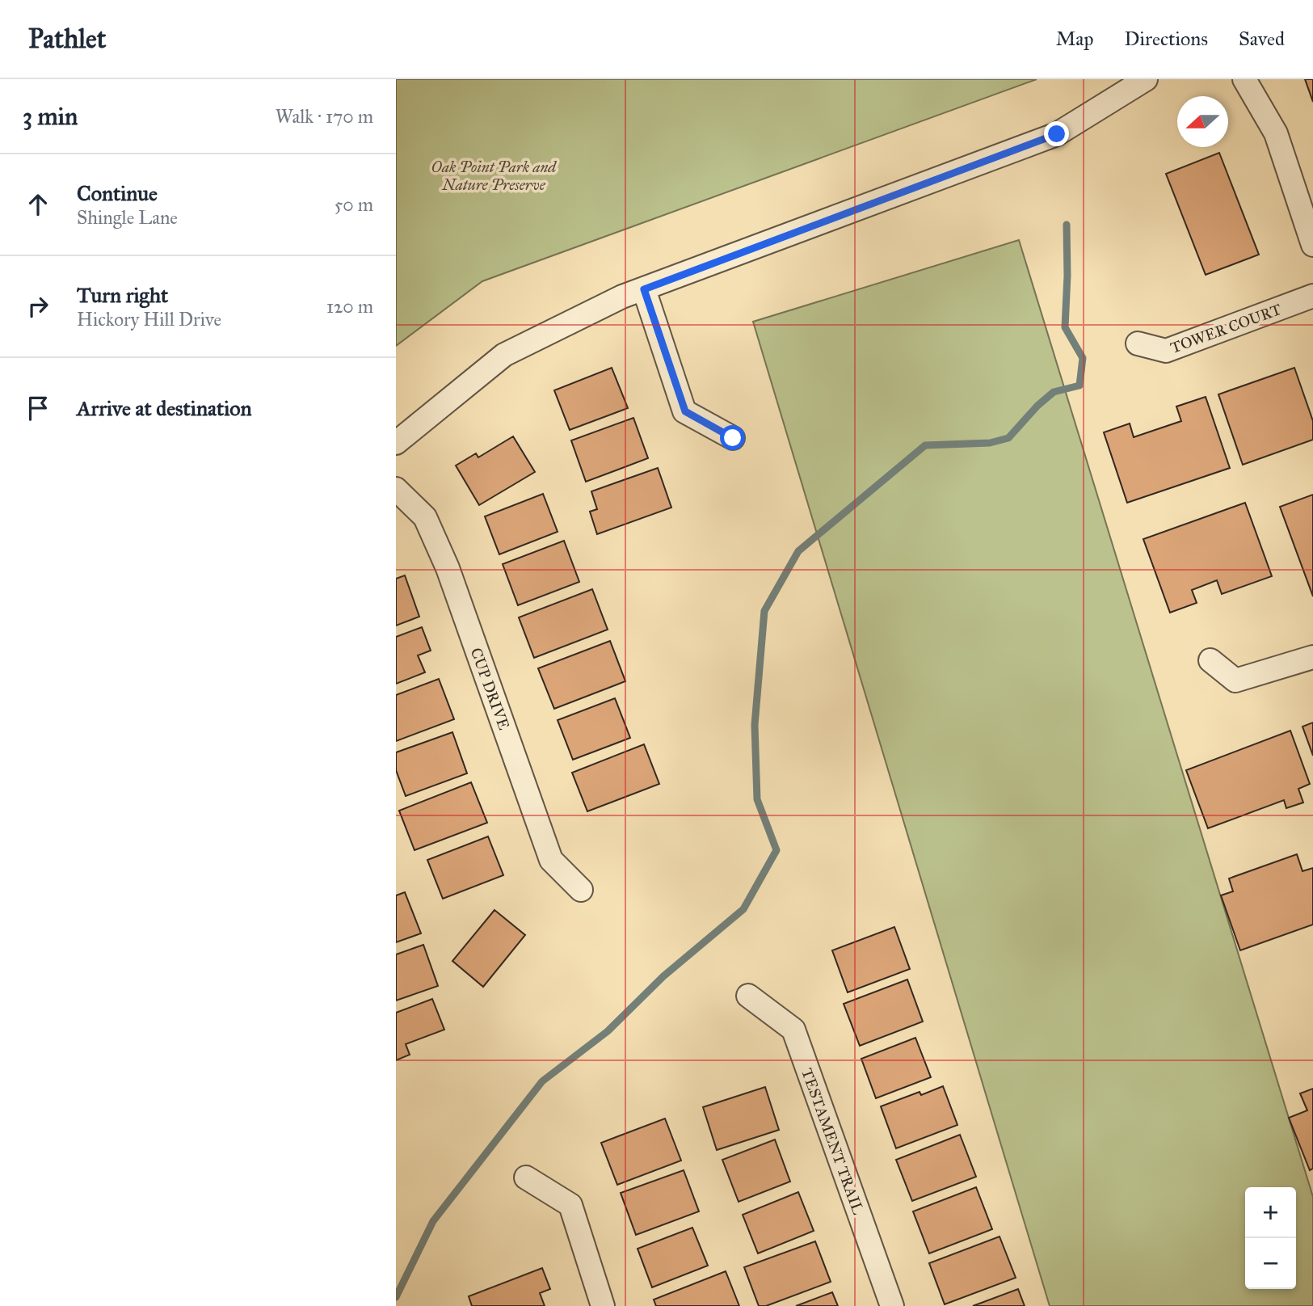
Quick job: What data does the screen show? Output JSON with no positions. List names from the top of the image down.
{
  "streets": {
    "street": ["TOWER COURT", "CUP DRIVE", "TESTAMENT TRAIL"]
  },
  "parks": ["Oak Point Park and Nature Preserve"],
  "north": "left",
  "page": {
    "header": "Pathlet",
    "nav": ["Map", "Directions", "Saved"],
    "heading": ["3 min", "Walk · 170 m"],
    "list": [
      ["Continue", "Shingle Lane", "50 m"],
      ["Turn right", "Hickory Hill Drive", "120 m"],
      "Arrive at destination"
    ],
    "map_buttons": ["+", "−"]
  }
}
